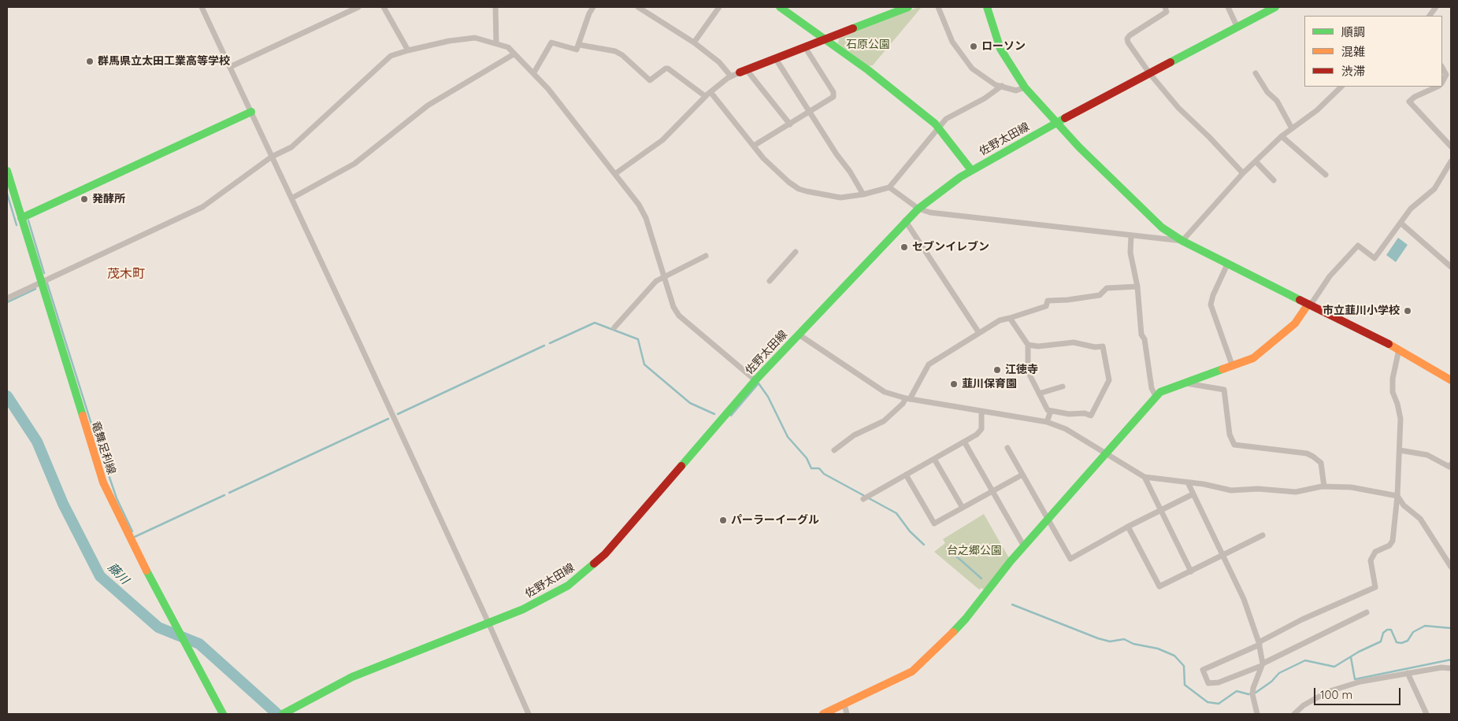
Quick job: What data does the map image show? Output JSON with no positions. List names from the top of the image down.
{
  "streets": {
    "street": ["佐野太田線", "竜舞足利線"]
  },
  "districts": ["茂木町"],
  "water": ["藤川"],
  "parks": ["石原公園", "台之郷公園"],
  "places": [
    "ローソン",
    "群馬県立太田工業高等学校",
    "発酵所",
    "セブンイレブン",
    "市立韮川小学校",
    "江徳寺",
    "韮川保育園",
    "パーラーイーグル"
  ],
  "legend": ["順調", "混雑", "渋滞"],
  "scale_bar": "100 m"
}
